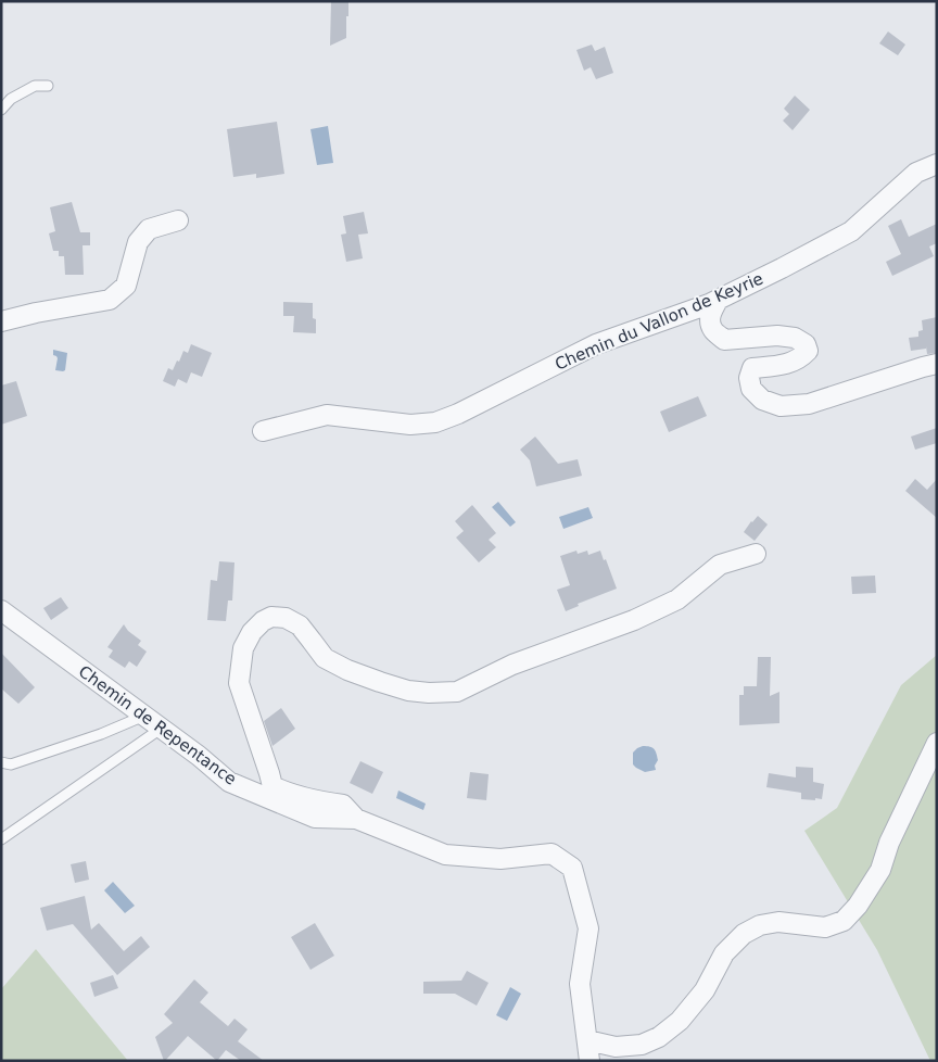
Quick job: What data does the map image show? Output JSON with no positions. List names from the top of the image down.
{
  "streets": {
    "street": ["Chemin du Vallon de Keyrie", "Chemin de Repentance"]
  }
}
